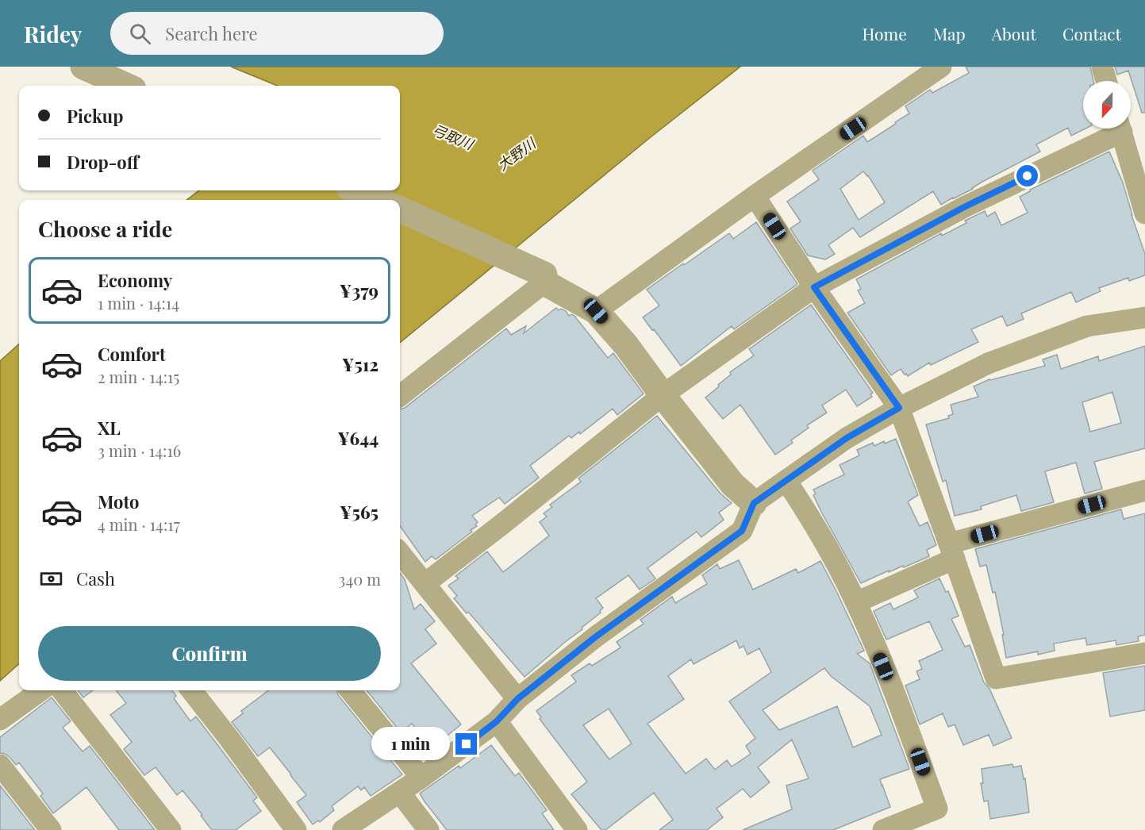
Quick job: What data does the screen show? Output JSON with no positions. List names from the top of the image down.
{
  "water": ["弓取川", "大野川"],
  "north": "bottom",
  "page": {
    "header": "Ridey",
    "search": "Search here",
    "nav": [
      "Home",
      "Map",
      "About",
      "Contact"
    ],
    "banner": ["Pickup", "Drop-off"],
    "heading": "Choose a ride",
    "list": [
      {
        "name": "Economy",
        "note": "1 min · 14:14",
        "value": "¥379"
      },
      {
        "name": "Comfort",
        "note": "2 min · 14:15",
        "value": "¥512"
      },
      {
        "name": "XL",
        "note": "3 min · 14:16",
        "value": "¥644"
      },
      {
        "name": "Moto",
        "note": "4 min · 14:17",
        "value": "¥565"
      }
    ],
    "pay": ["Cash", "340 m"],
    "buttons": "Confirm",
    "bubble": "1 min"
  }
}
